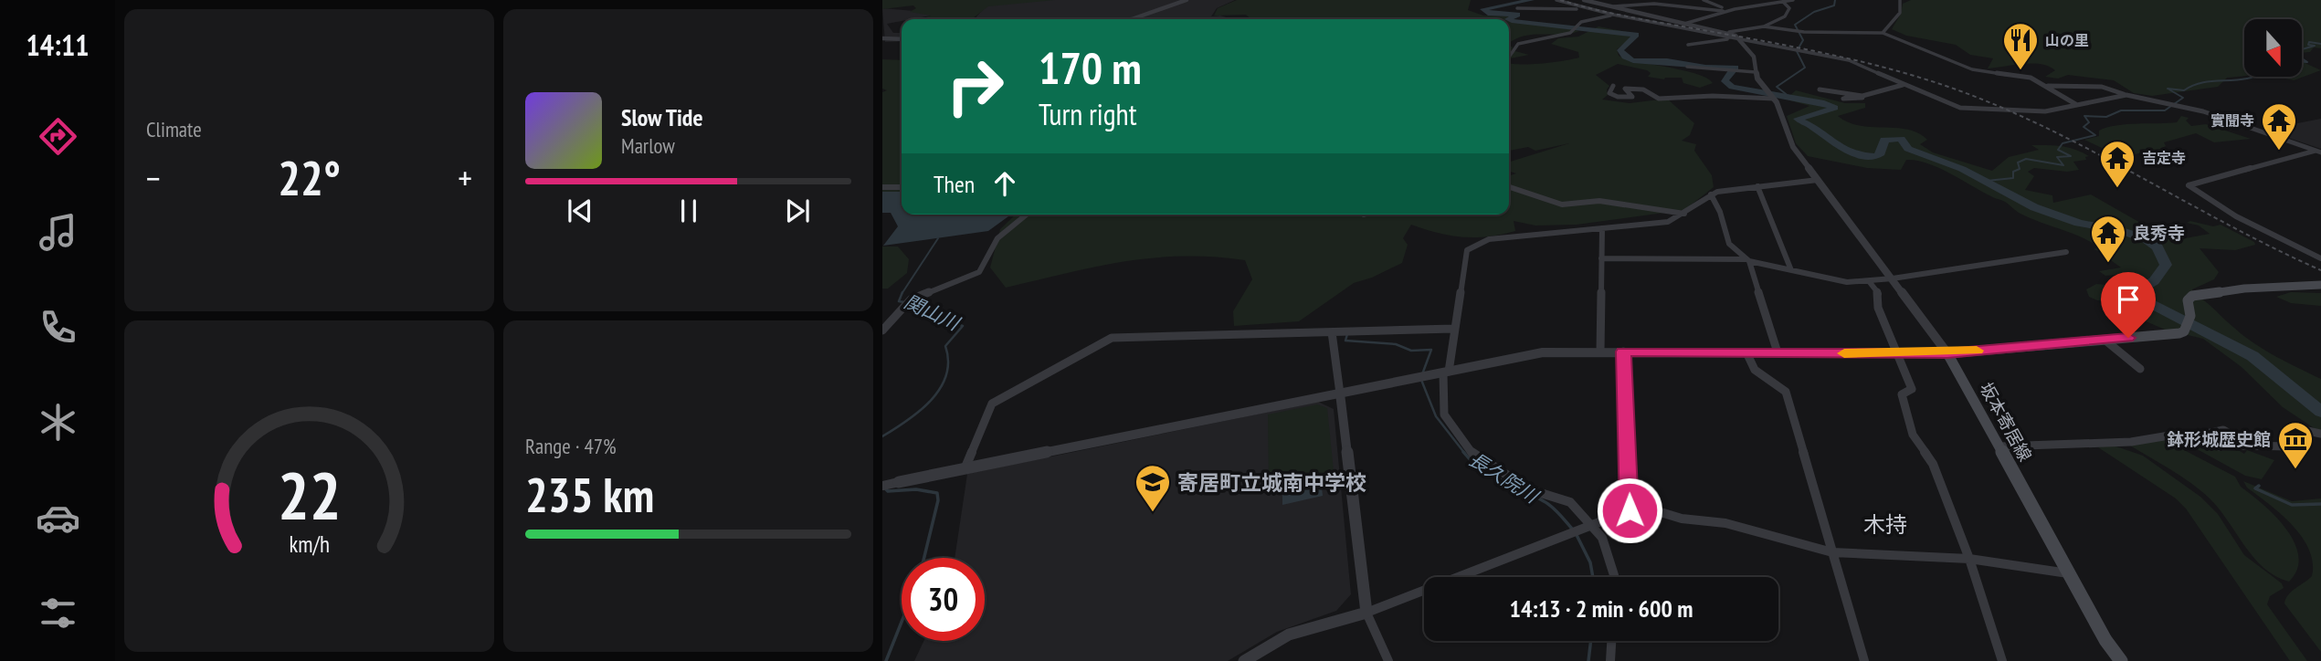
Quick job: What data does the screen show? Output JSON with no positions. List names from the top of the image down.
{
  "streets": {
    "main road": ["坂本寄居線"]
  },
  "districts": ["木持"],
  "water": ["関山川", "長久院川"],
  "places": {
    "restaurant": ["山の里"],
    "temple": ["實聞寺", "吉定寺", "良秀寺"],
    "museum": ["鉢形城歴史館"],
    "school or university": ["寄居町立城南中学校"]
  },
  "north": "bottom",
  "page": {
    "tabs": "14:11",
    "tile": [
      "Climate",
      ["Range · 47%", "235 km"]
    ],
    "turn": ["170 m", "Turn right"],
    "song": ["Slow Tide", "Marlow"],
    "heat": ["−", "22°", "+"],
    "then": "Then",
    "limit": "30",
    "trip": "14:13 · 2 min · 600 m",
    "gauge": ["22", "km/h"]
  }
}
